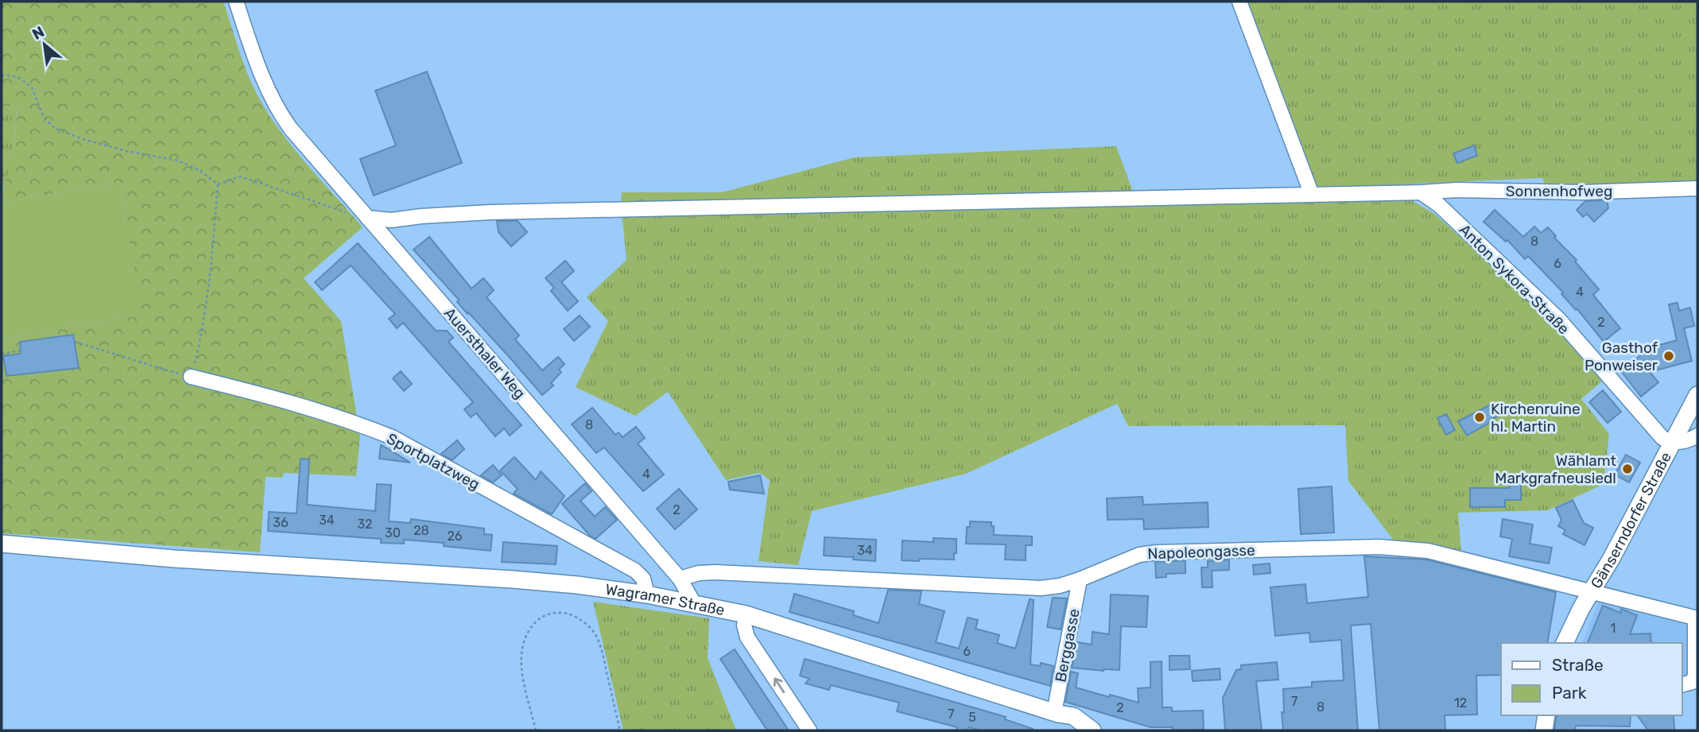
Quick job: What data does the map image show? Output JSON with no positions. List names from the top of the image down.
{
  "streets": {
    "main road": ["Gänserndorfer Straße", "Wagramer Straße"],
    "street": [
      "Sonnenhofweg",
      "Anton Sykora-Straße",
      "Auersthaler Weg",
      "Sportplatzweg",
      "Napoleongasse",
      "Berggasse"
    ]
  },
  "crossings": [
    ["Sonnenhofweg", "Anton Sykora-Straße"],
    ["Sonnenhofweg", "Auersthaler Weg"],
    ["Anton Sykora-Straße", "Gänserndorfer Straße"],
    ["Auersthaler Weg", "Napoleongasse"],
    ["Auersthaler Weg", "Wagramer Straße"],
    ["Sportplatzweg", "Wagramer Straße"],
    ["Gänserndorfer Straße", "Napoleongasse"],
    ["Napoleongasse", "Berggasse"],
    ["Wagramer Straße", "Berggasse"]
  ],
  "places": ["Gasthof Ponweiser", "Kirchenruine hl. Martin", "Wählamt Markgrafneusiedl"],
  "house_numbers": [
    "8",
    "6",
    "4",
    "2",
    "8",
    "4",
    "2",
    "34",
    "36",
    "32",
    "28",
    "30",
    "26",
    "34",
    "1",
    "6",
    "7",
    "12",
    "8",
    "2",
    "7",
    "5"
  ],
  "legend": ["Straße", "Park"],
  "north": "top left"
}
